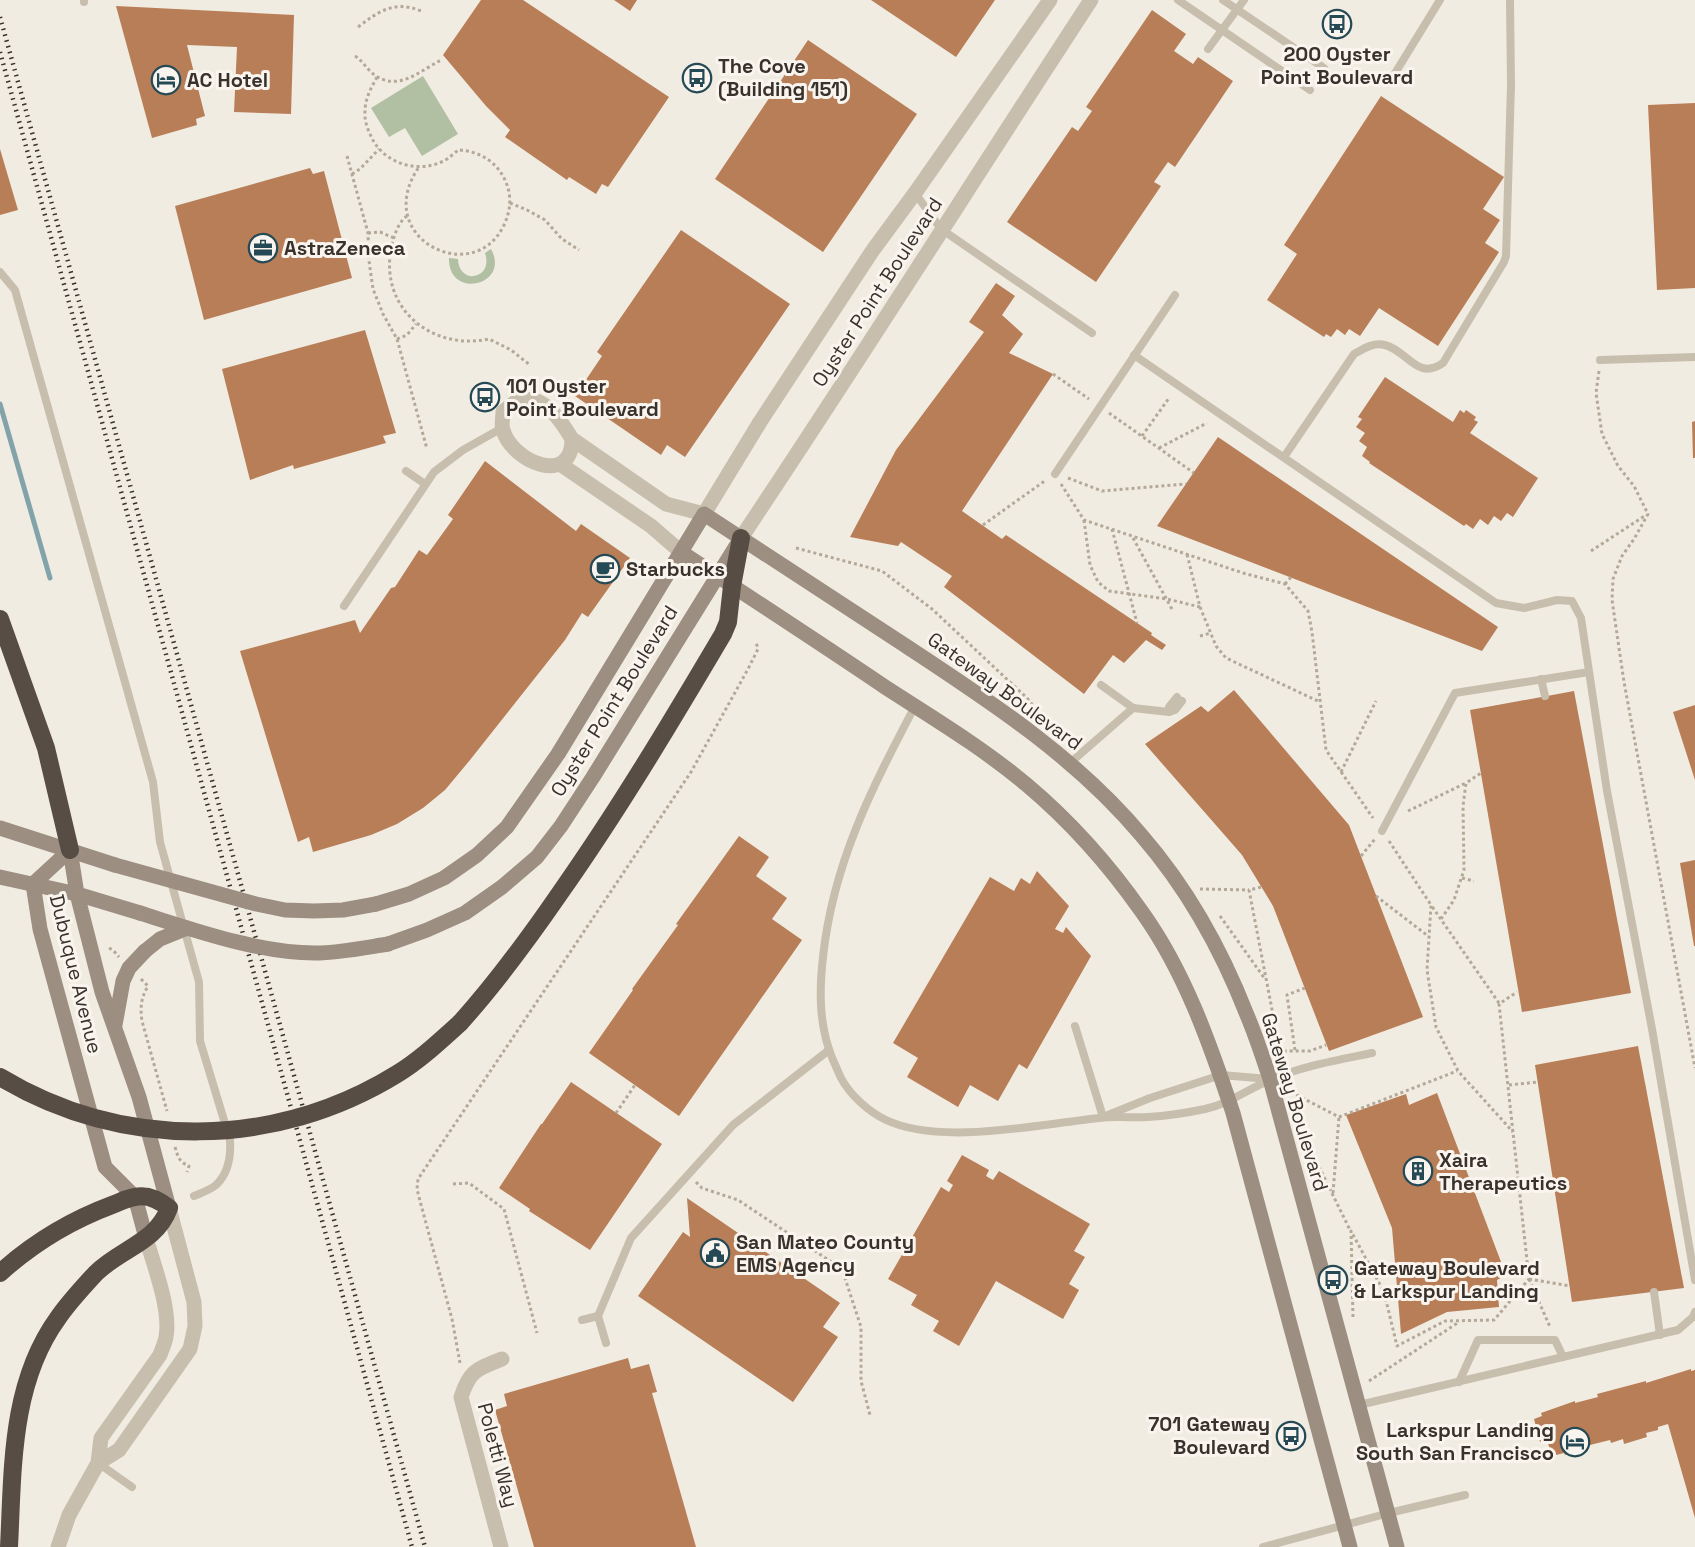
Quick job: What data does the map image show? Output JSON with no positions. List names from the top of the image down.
{
  "streets": {
    "main road": ["Oyster Point Boulevard", "Gateway Boulevard", "Dubuque Avenue"],
    "street": ["Poletti Way"]
  },
  "crossings": [
    ["Oyster Point Boulevard", "Gateway Boulevard"],
    ["Oyster Point Boulevard", "Dubuque Avenue"]
  ],
  "places": {
    "bus stop": [
      "200 Oyster Point Boulevard",
      "The Cove (Building 151)",
      "101 Oyster Point Boulevard",
      "Gateway Boulevard & Larkspur Landing",
      "701 Gateway Boulevard"
    ],
    "hotel": ["AC Hotel", "Larkspur Landing South San Francisco"],
    "office": ["AstraZeneca"],
    "cafe": ["Starbucks"],
    "building": ["Xaira Therapeutics"],
    "public building": ["San Mateo County EMS Agency"]
  }
}
